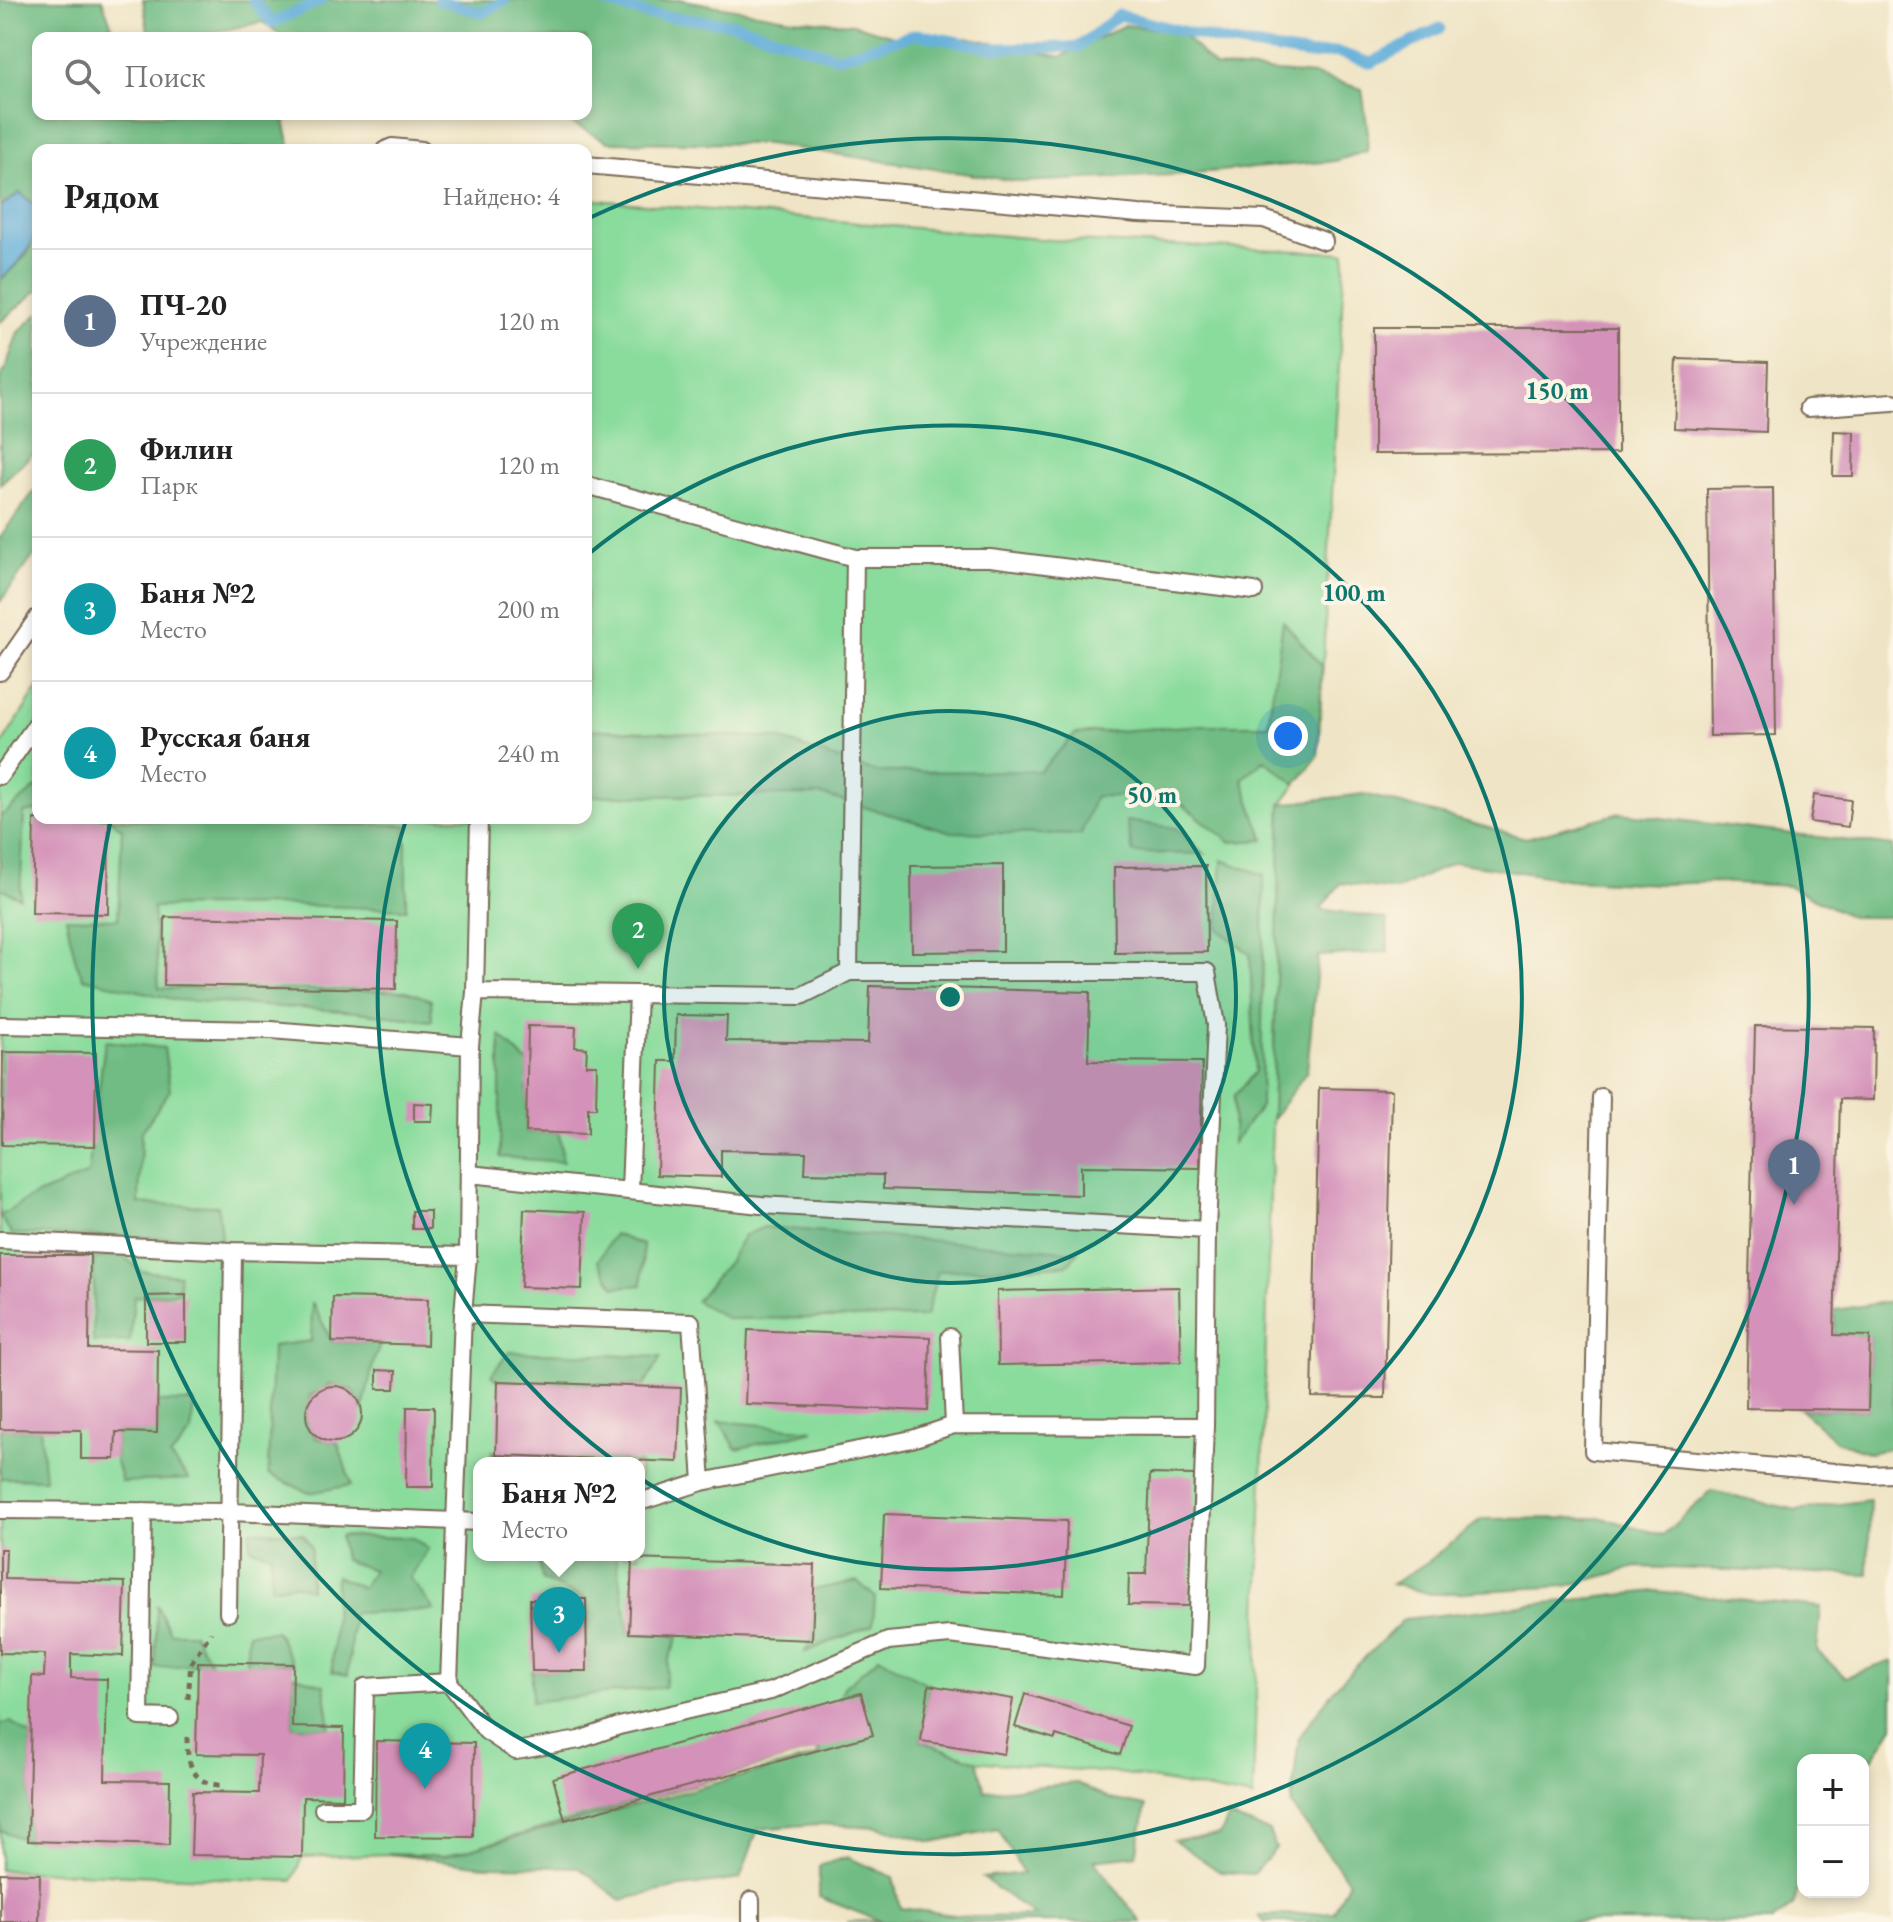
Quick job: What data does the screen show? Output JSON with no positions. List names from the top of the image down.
{
  "page": {
    "search": "Поиск",
    "heading": ["Рядом", "Найдено: 4"],
    "list": [
      {
        "mark": "1",
        "name": "ПЧ-20",
        "note": "Учреждение",
        "value": "120 m"
      },
      {
        "mark": "2",
        "name": "Филин",
        "note": "Парк",
        "value": "120 m"
      },
      {
        "mark": "3",
        "name": "Баня №2",
        "note": "Место",
        "value": "200 m"
      },
      {
        "mark": "4",
        "name": "Русская баня",
        "note": "Место",
        "value": "240 m"
      }
    ],
    "pins": [
      "2",
      "1",
      "3",
      "4"
    ],
    "popup": ["Баня №2", "Место"],
    "map_buttons": ["+", "−"]
  },
  "rings": ["150 m", "100 m", "50 m"]
}
